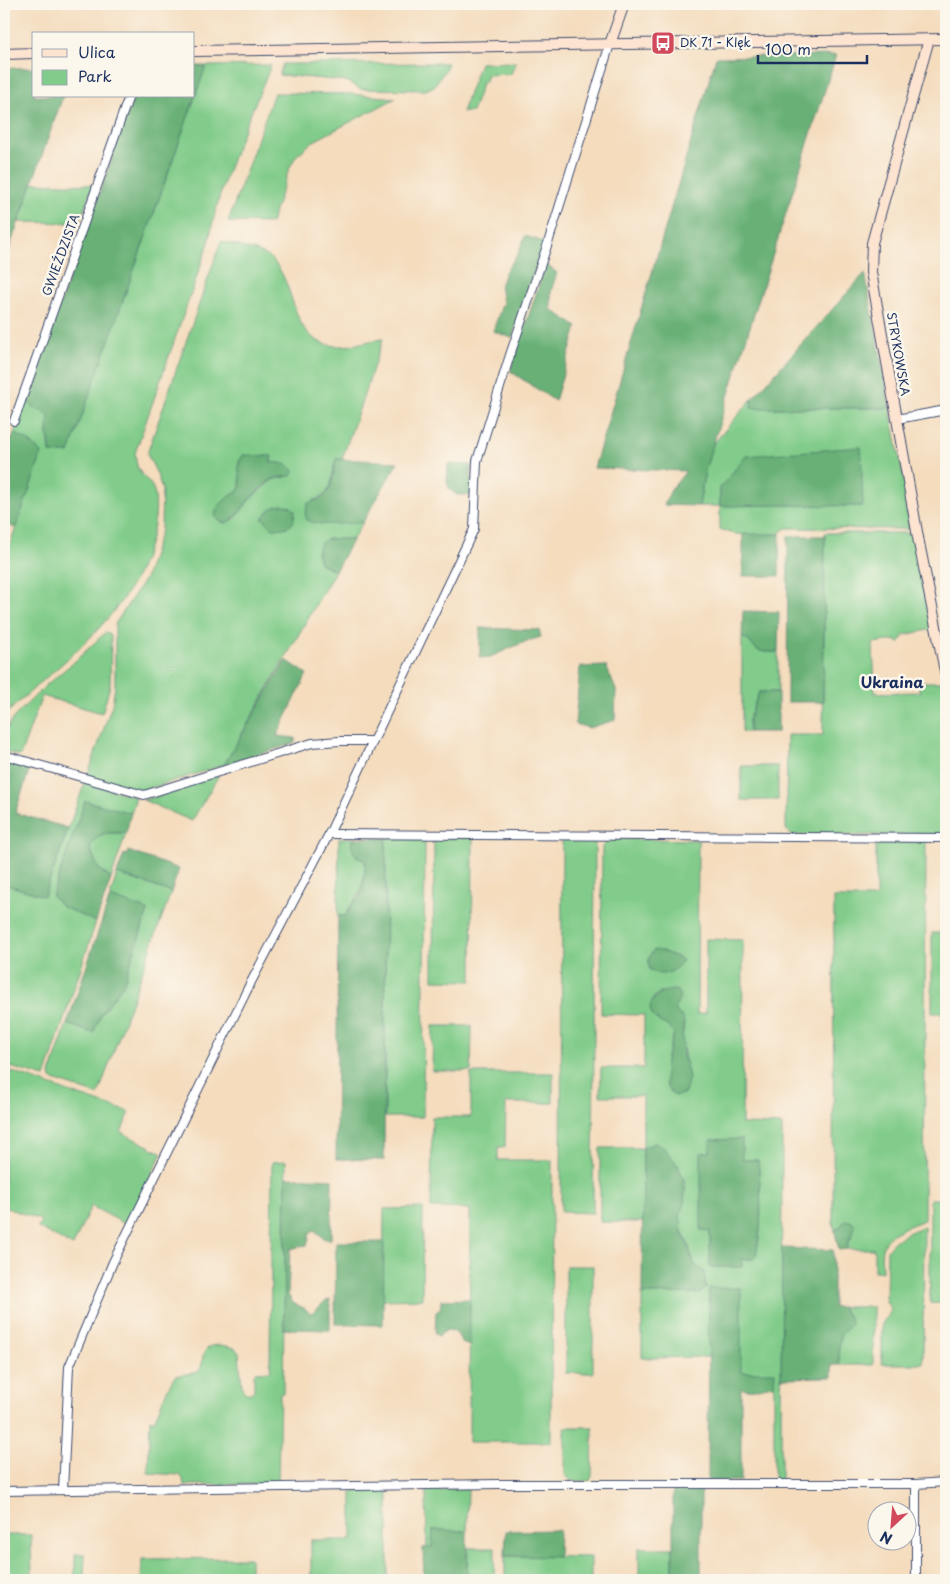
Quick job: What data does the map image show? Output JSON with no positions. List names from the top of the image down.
{
  "streets": {
    "main road": ["STRYKOWSKA"],
    "street": ["GWIEŹDZISTA"]
  },
  "districts": ["Ukraina"],
  "places": {
    "bus stop": ["DK 71 - Klęk"]
  },
  "legend": ["Ulica", "Park"],
  "scale_bar": "100 m",
  "north": "bottom left"
}
